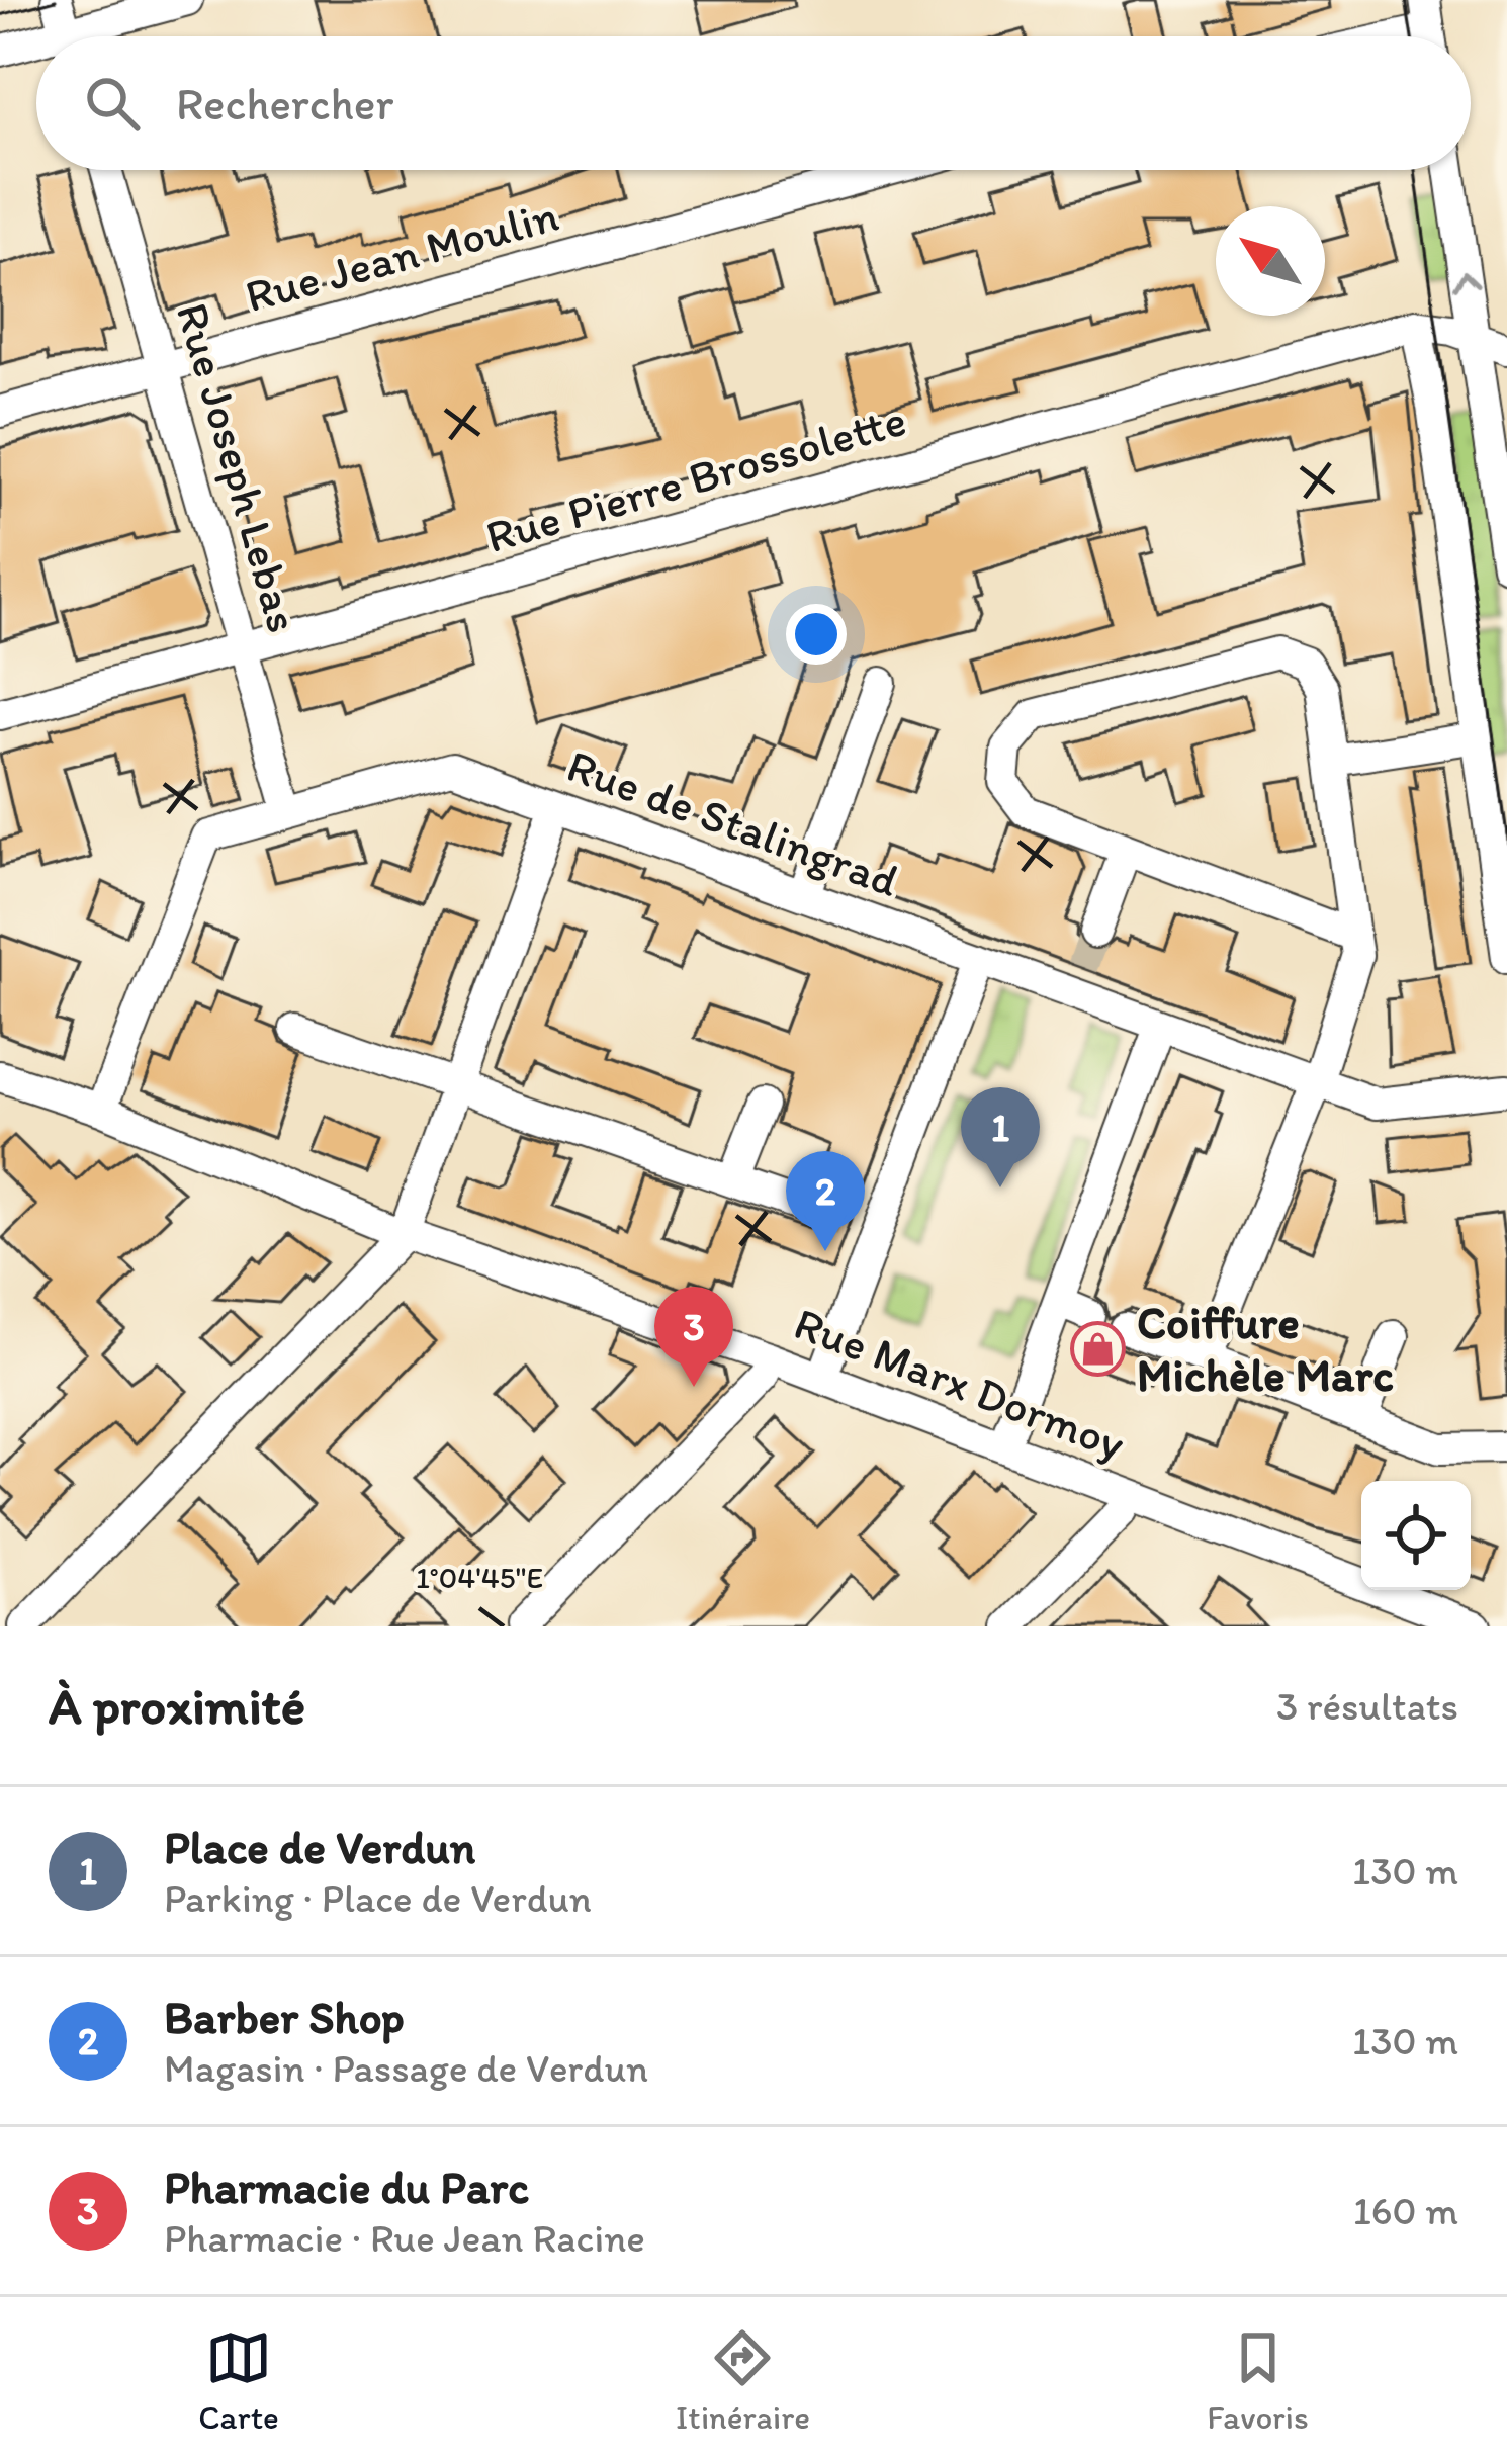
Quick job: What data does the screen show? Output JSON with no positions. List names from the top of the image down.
{
  "streets": {
    "street": [
      "Rue Jean Moulin",
      "Rue Joseph Lebas",
      "Rue Pierre Brossolette",
      "Rue de Stalingrad",
      "Rue Marx Dormoy"
    ]
  },
  "crossings": [
    ["Rue Jean Moulin", "Rue Joseph Lebas"],
    ["Rue Joseph Lebas", "Rue Pierre Brossolette"],
    ["Rue Joseph Lebas", "Rue de Stalingrad"],
    ["Rue de Stalingrad", "Rue Marx Dormoy"]
  ],
  "places": {
    "shop": ["Coiffure Michèle Marc"]
  },
  "north": "top left",
  "page": {
    "search": "Rechercher",
    "pins": ["1", "2", "3"],
    "heading": ["À proximité", "3 résultats"],
    "list": [
      {
        "mark": "1",
        "name": "Place de Verdun",
        "note": "Parking · Place de Verdun",
        "value": "130 m"
      },
      {
        "mark": "2",
        "name": "Barber Shop",
        "note": "Magasin · Passage de Verdun",
        "value": "130 m"
      },
      {
        "mark": "3",
        "name": "Pharmacie du Parc",
        "note": "Pharmacie · Rue Jean Racine",
        "value": "160 m"
      }
    ],
    "nav": ["Carte", "Itinéraire", "Favoris"]
  },
  "coordinates": ["1°04'45\"E"]
}
